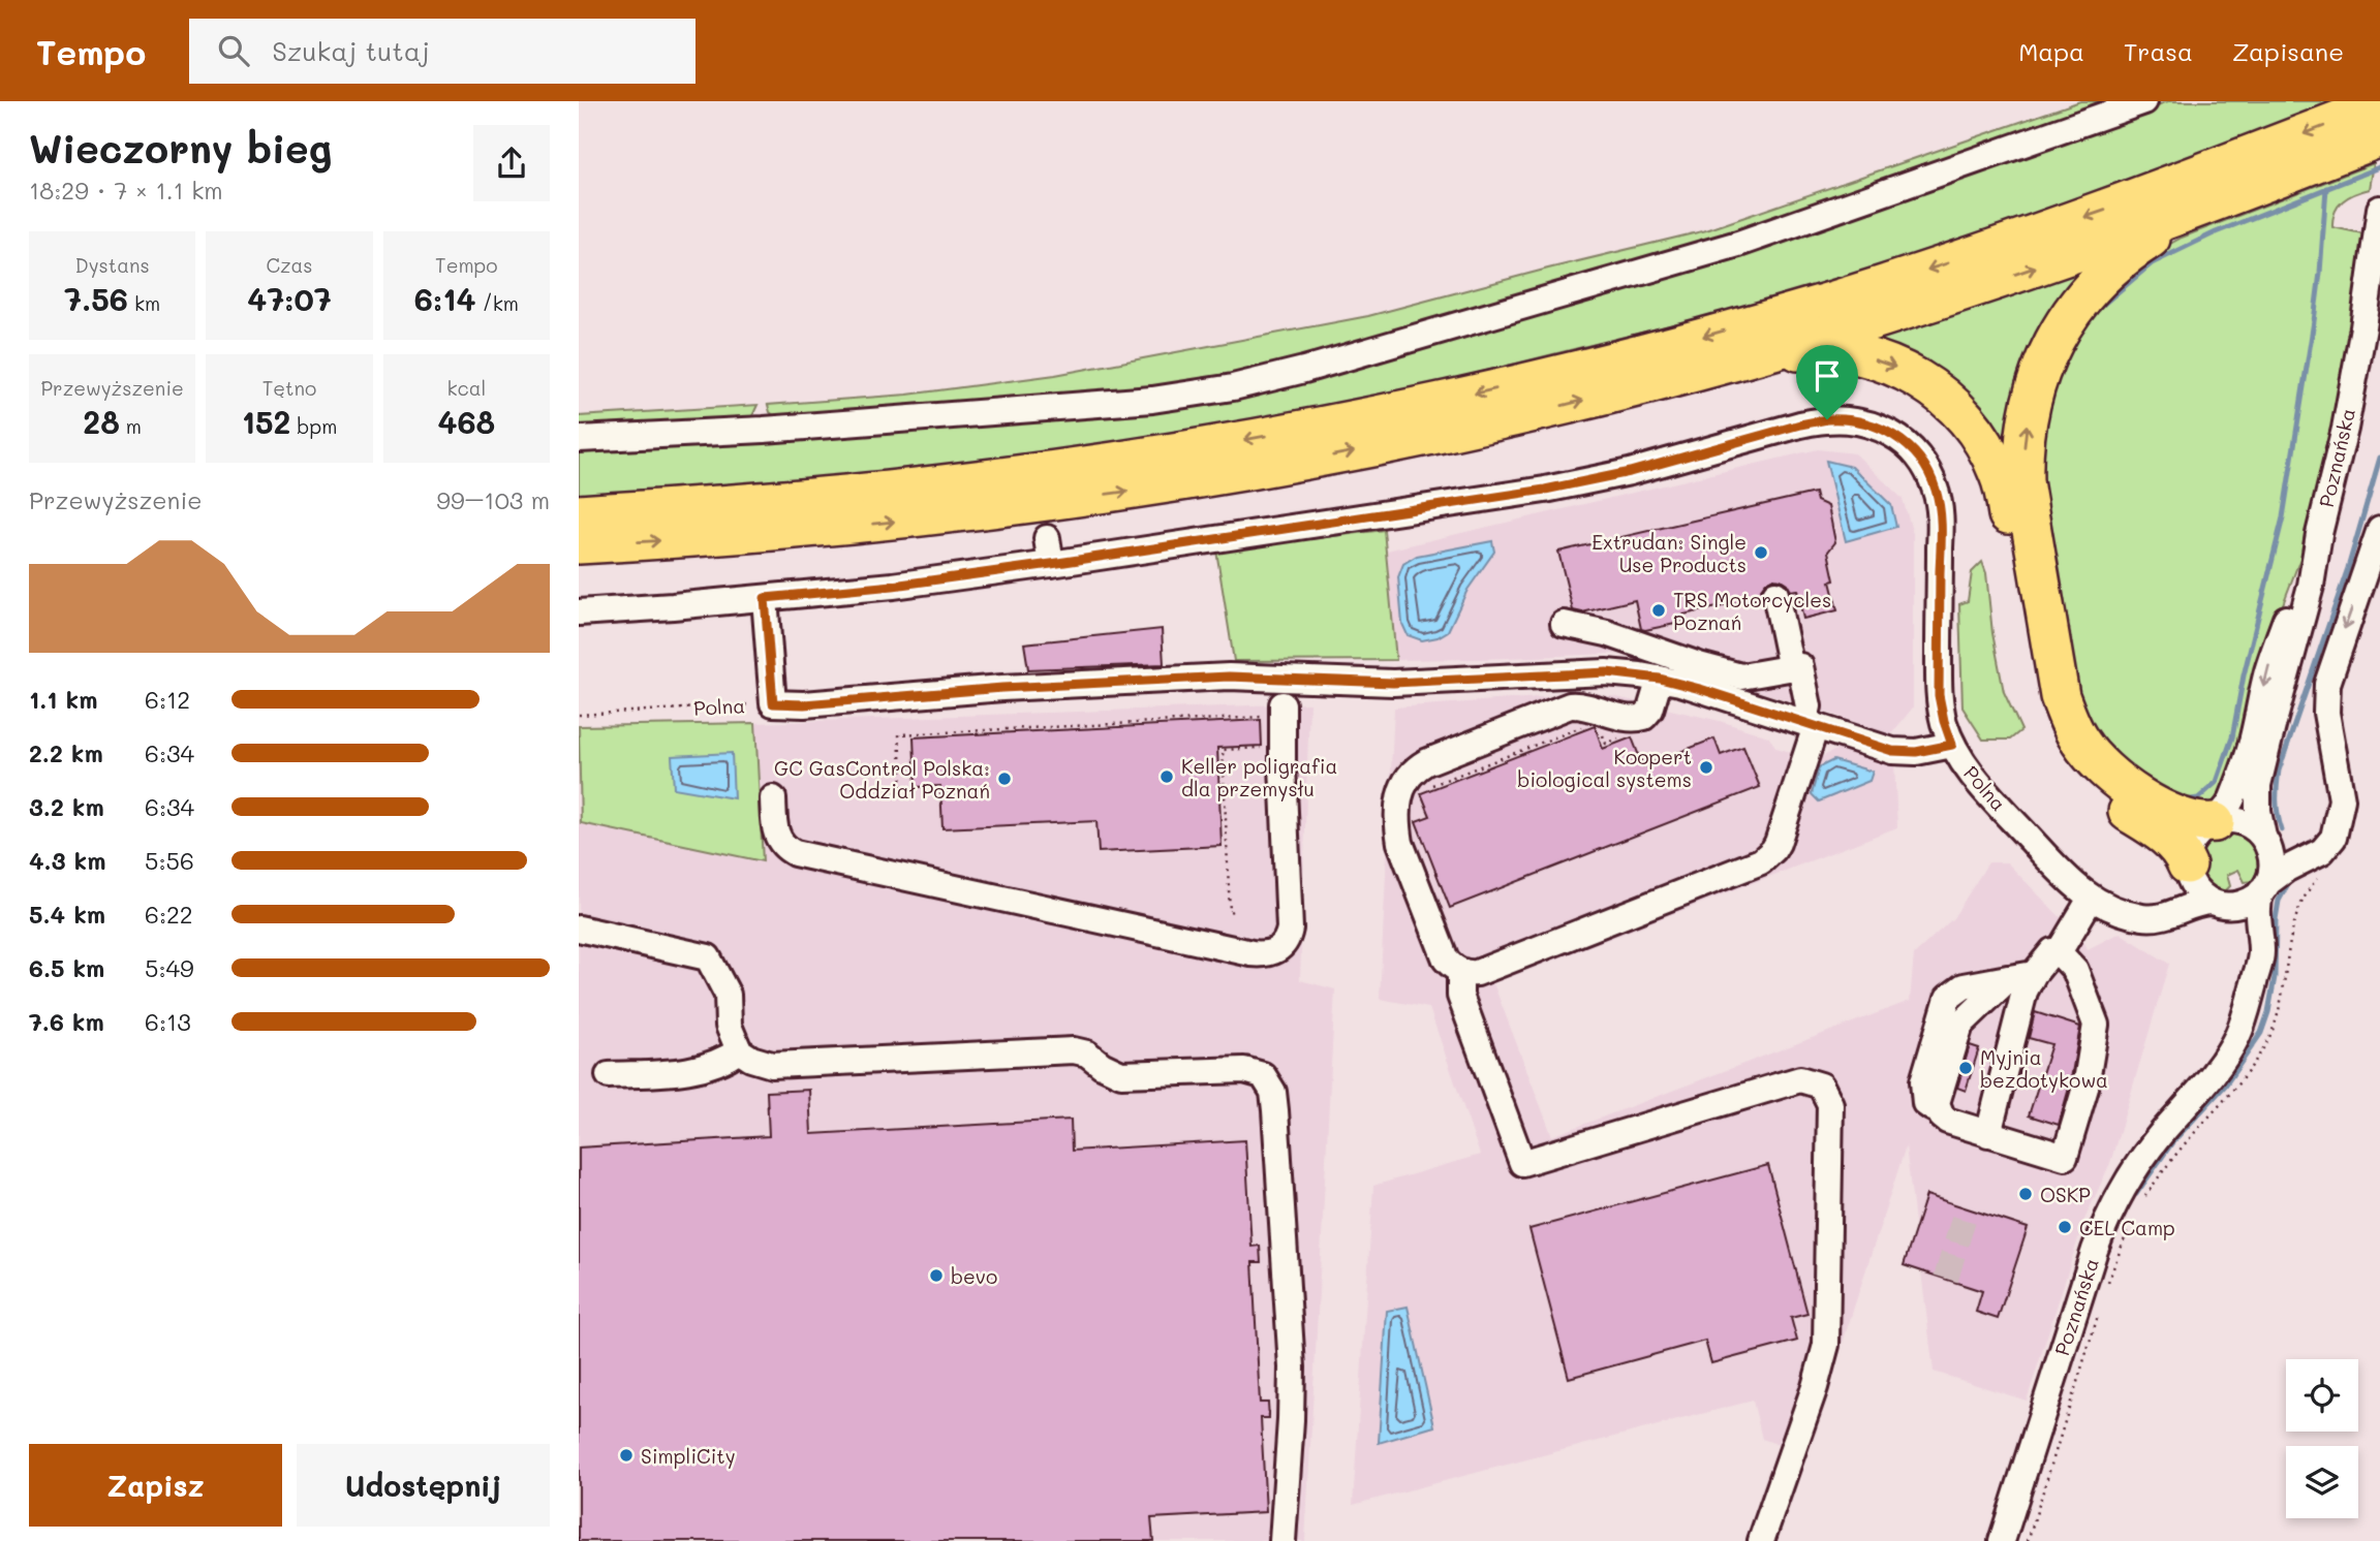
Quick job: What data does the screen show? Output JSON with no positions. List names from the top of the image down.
{
  "streets": {
    "street": ["Poznańska", "Polna"]
  },
  "crossings": [
    ["Poznańska", "Polna"]
  ],
  "places": [
    "Extrudan: Single Use Products",
    "TRS Motorcycles Poznań",
    "Koopert biological systems",
    "Keller poligrafia dla przemysłu",
    "GC GasControl Polska: Oddział Poznań",
    "Myjnia bezdotykowa",
    "OSKP",
    "CEL Camp",
    "bevo",
    "SimpliCity"
  ],
  "page": {
    "header": "Tempo",
    "search": "Szukaj tutaj",
    "nav": ["Mapa", "Trasa", "Zapisane"],
    "heading": ["Wieczorny bieg", "18:29 · 7 × 1.1 km"],
    "stats": [
      ["Dystans", "7.56 km"],
      ["Czas", "47:07"],
      ["Tempo", "6:14 /km"],
      ["Przewyższenie", "28 m"],
      ["Tętno", "152 bpm"],
      ["kcal", "468"]
    ],
    "chart": ["Przewyższenie", "99–103 m"],
    "list": [
      {
        "name": "1.1 km",
        "note": "6:12"
      },
      {
        "name": "2.2 km",
        "note": "6:34"
      },
      {
        "name": "3.2 km",
        "note": "6:34"
      },
      {
        "name": "4.3 km",
        "note": "5:56"
      },
      {
        "name": "5.4 km",
        "note": "6:22"
      },
      {
        "name": "6.5 km",
        "note": "5:49"
      },
      {
        "name": "7.6 km",
        "note": "6:13"
      }
    ],
    "buttons": ["Zapisz", "Udostępnij"]
  }
}
